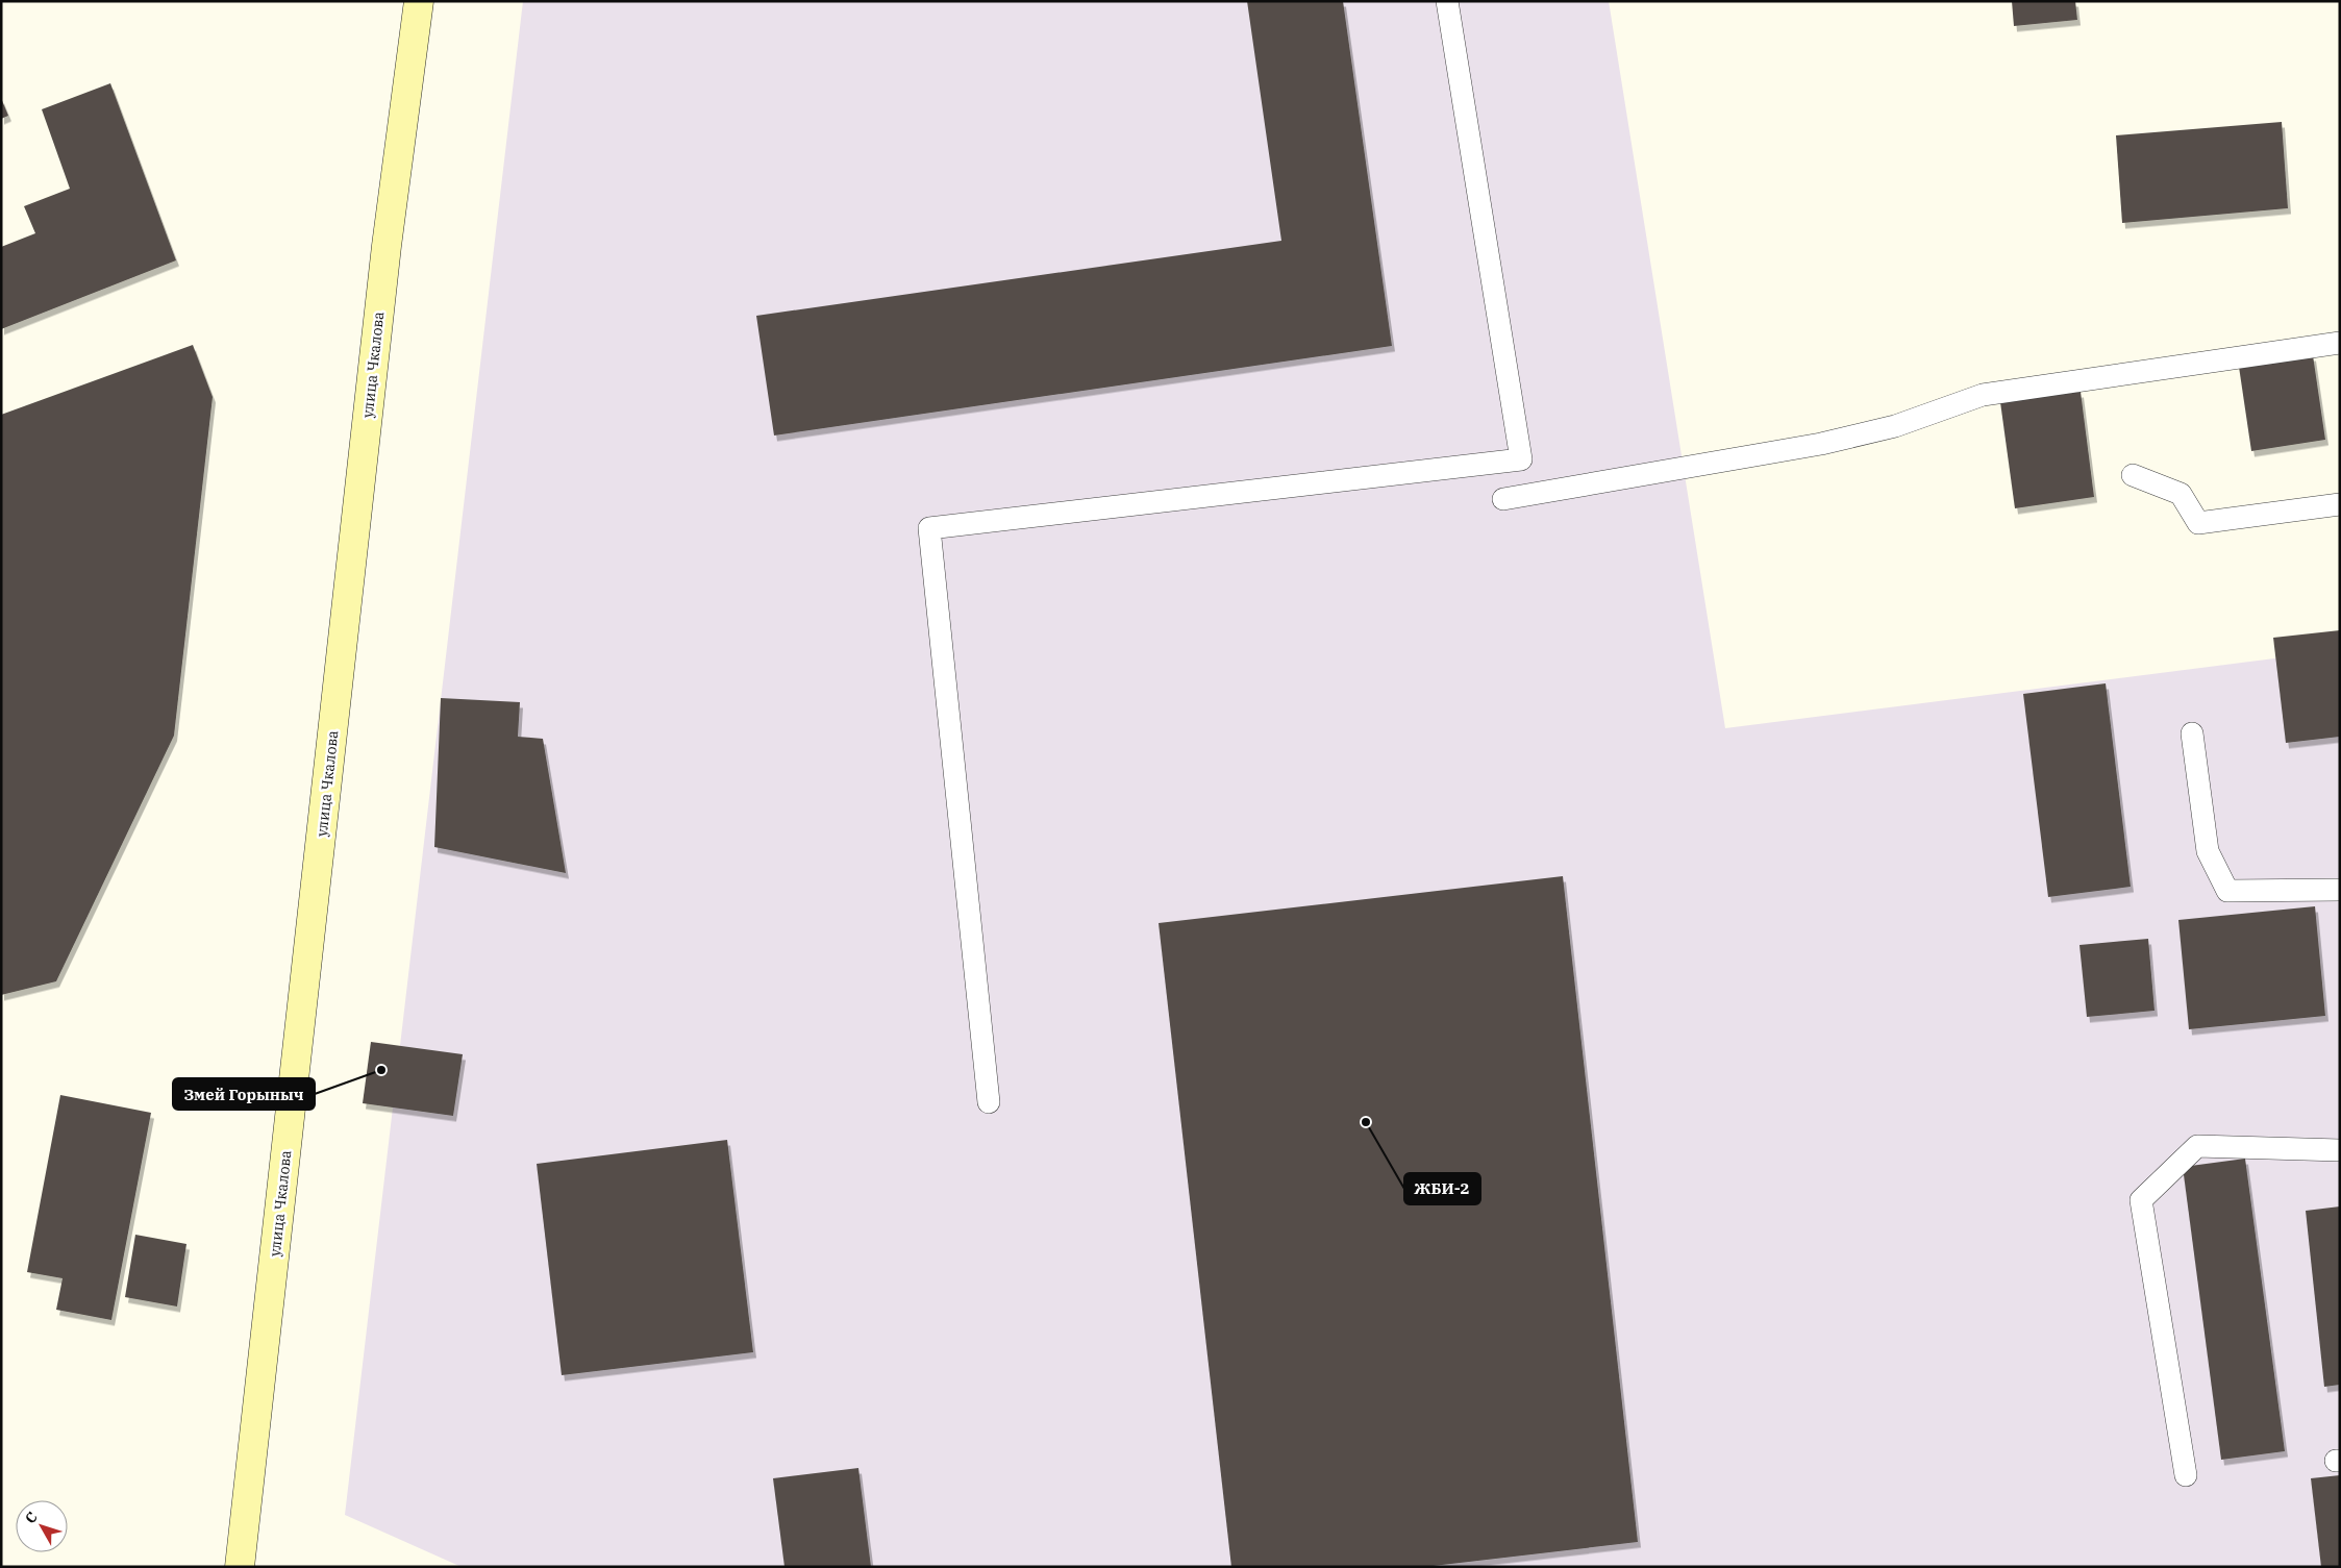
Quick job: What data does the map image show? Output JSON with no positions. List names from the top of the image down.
{
  "streets": {
    "street": ["улица Чкалова"]
  },
  "places": ["Змей Горыныч", "ЖБИ-2"],
  "north": "top left"
}
